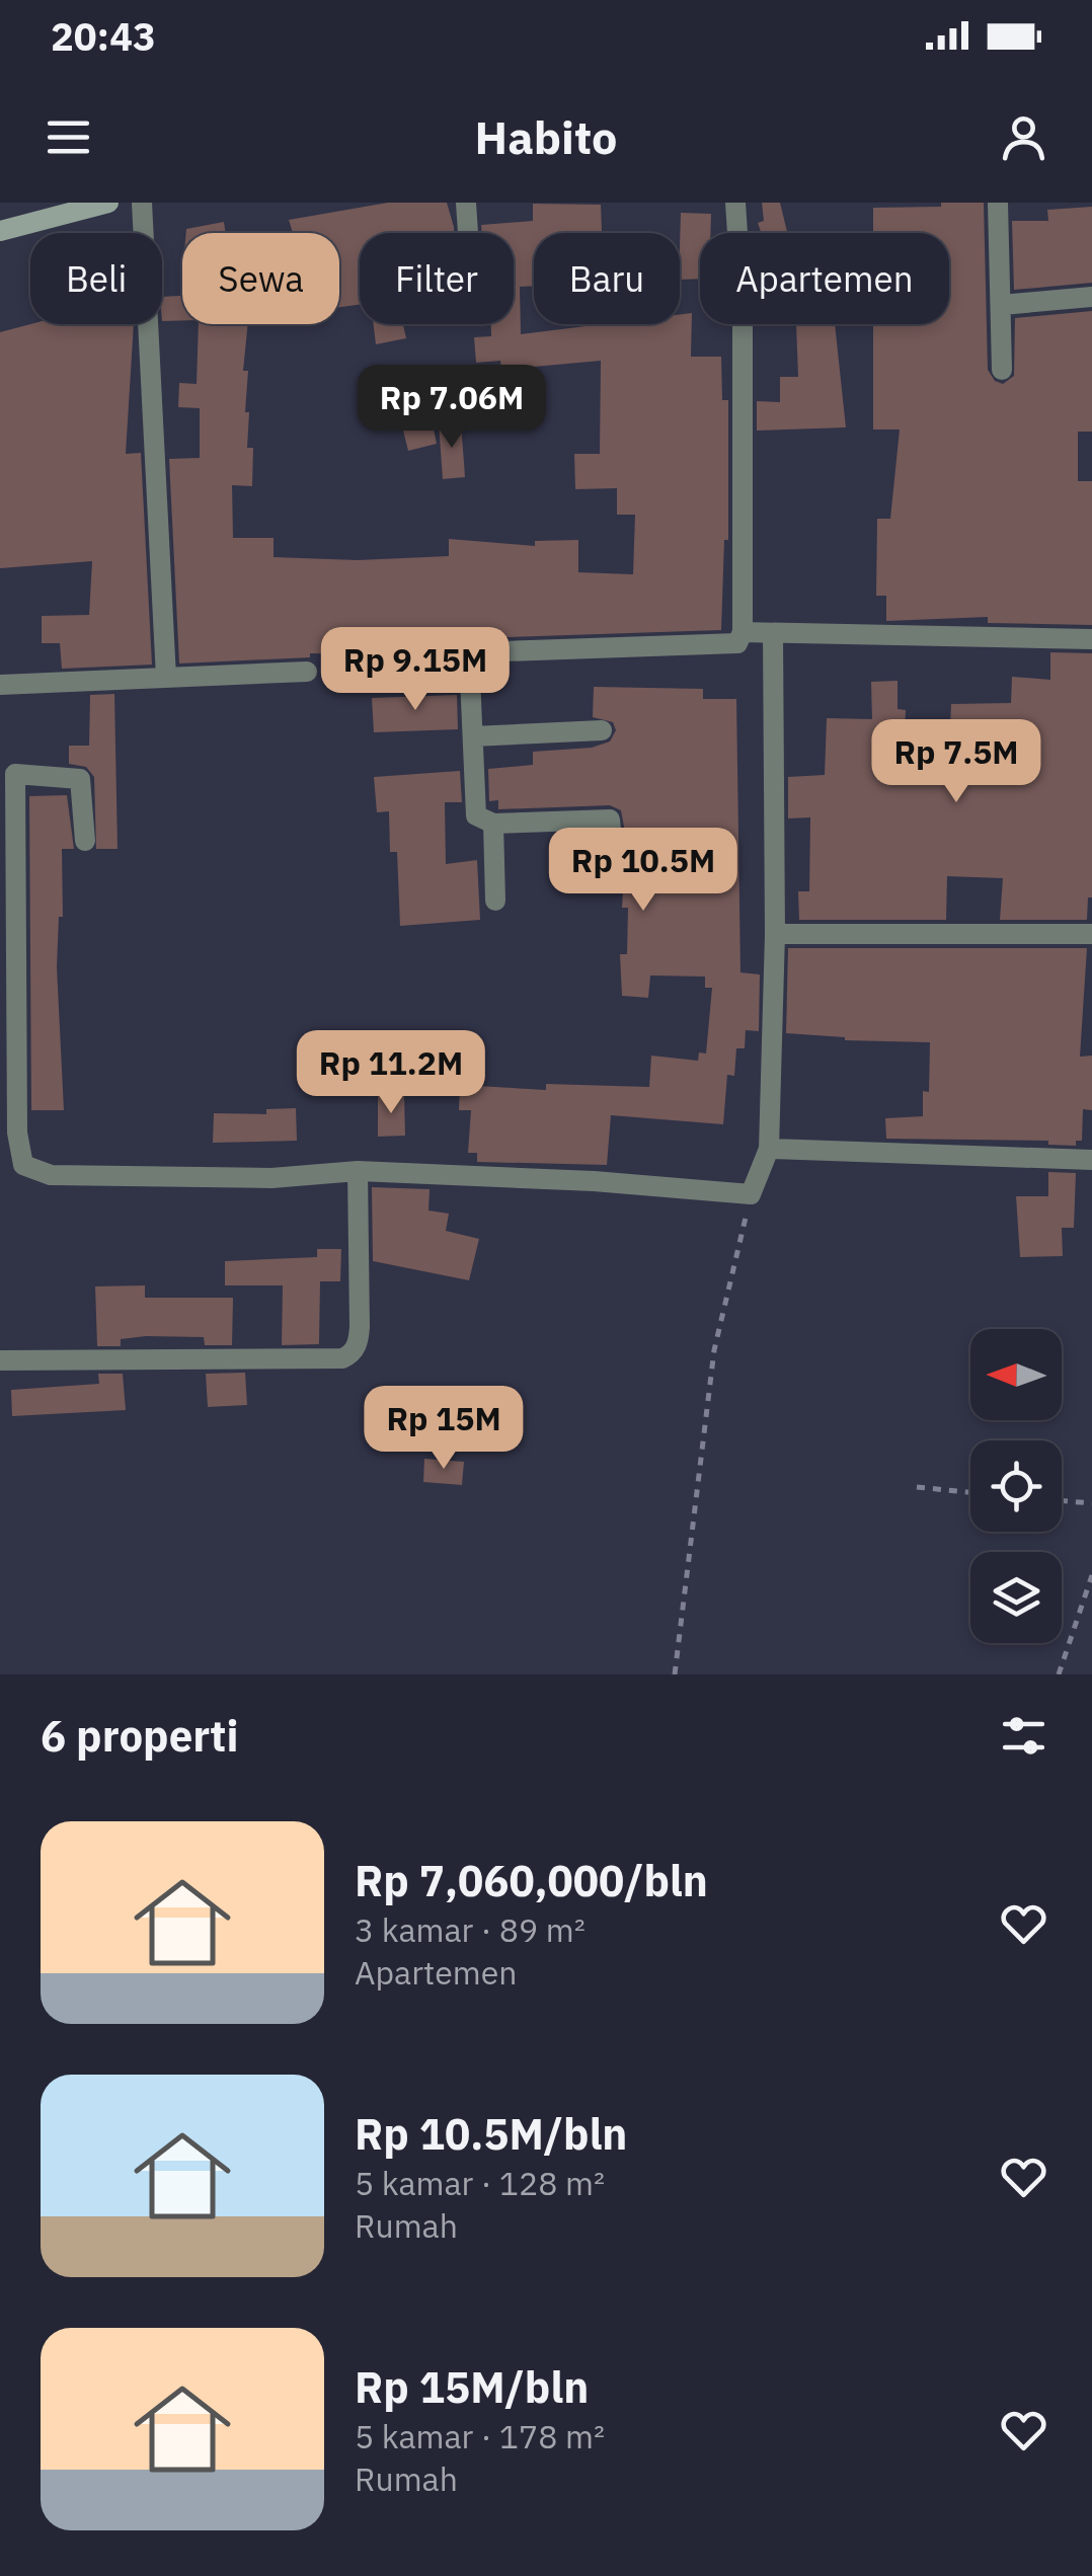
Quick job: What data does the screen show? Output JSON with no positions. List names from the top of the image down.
{
  "north": "left",
  "page": {
    "status": "20:43",
    "header": "Habito",
    "chip": [
      "Beli",
      "Sewa",
      "Filter",
      "Baru",
      "Apartemen"
    ],
    "price": [
      "Rp 7.06M",
      "Rp 9.15M",
      "Rp 7.5M",
      "Rp 10.5M",
      "Rp 11.2M",
      "Rp 15M"
    ],
    "heading": "6 properti",
    "list": [
      {
        "name": "Rp 7,060,000/bln",
        "note": "3 kamar · 89 m² · Apartemen"
      },
      {
        "name": "Rp 10.5M/bln",
        "note": "5 kamar · 128 m² · Rumah"
      },
      {
        "name": "Rp 15M/bln",
        "note": "5 kamar · 178 m² · Rumah"
      }
    ]
  }
}
